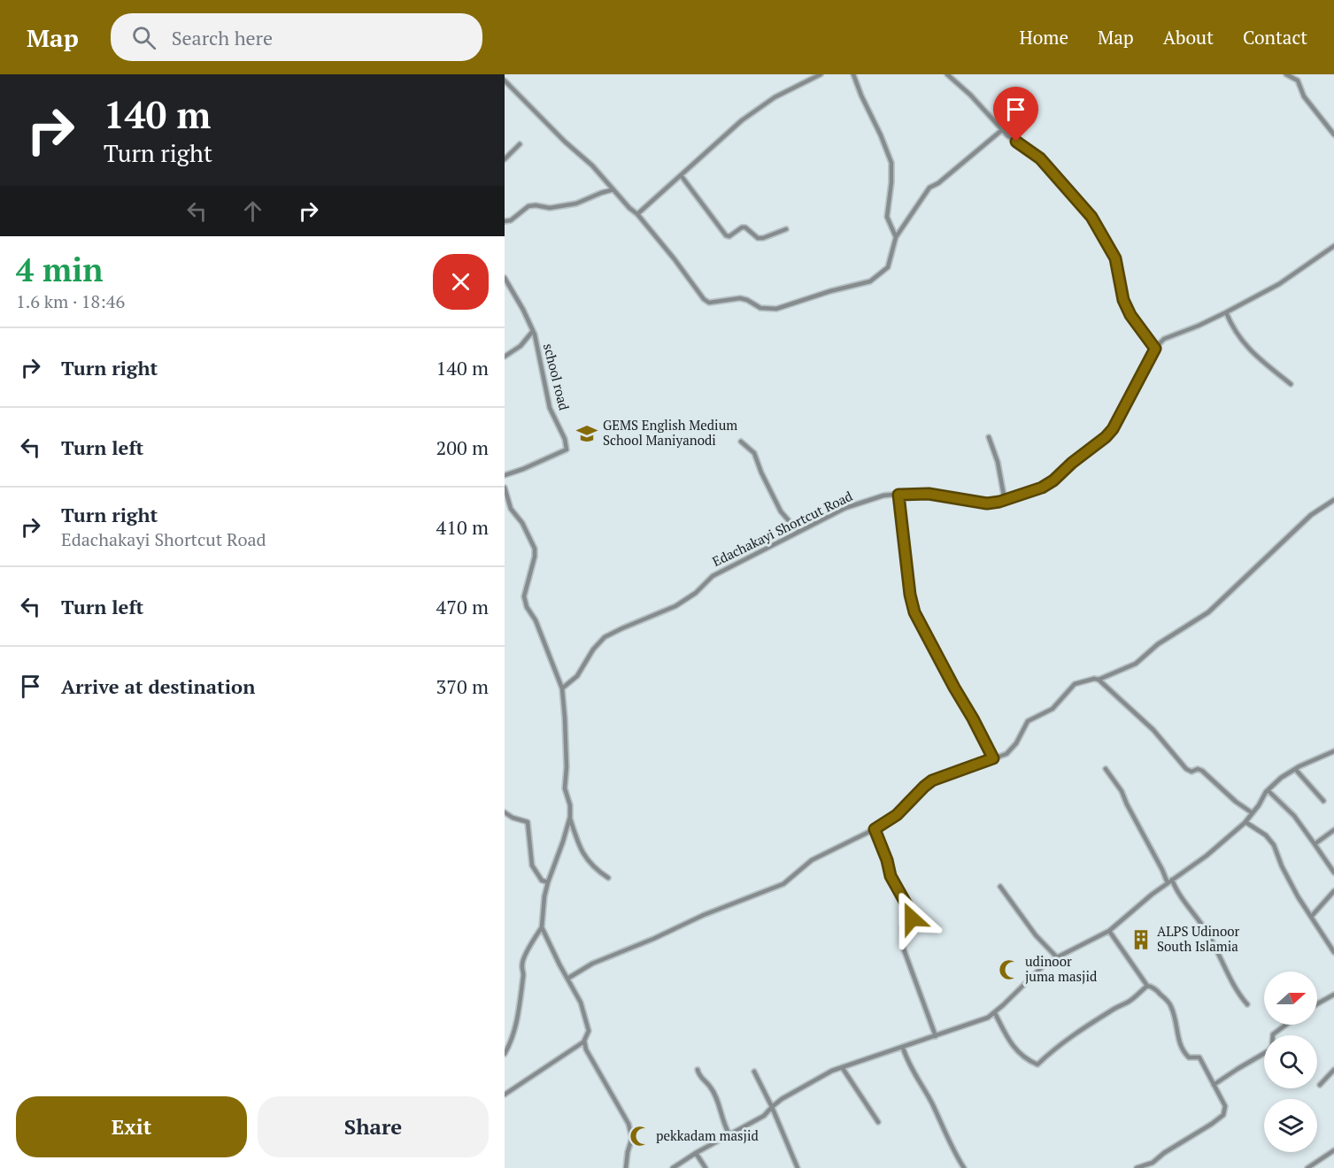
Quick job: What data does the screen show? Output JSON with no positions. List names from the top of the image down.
{
  "streets": {
    "street": ["school road", "Edachakayi Shortcut Road"]
  },
  "places": {
    "school or university": ["GEMS English Medium School Maniyanodi"],
    "building": ["ALPS Udinoor South Islamia"],
    "mosque": ["udinoor juma masjid", "pekkadam masjid"]
  },
  "north": "right",
  "page": {
    "header": "Map",
    "search": "Search here",
    "nav": [
      "Home",
      "Map",
      "About",
      "Contact"
    ],
    "turn": ["140 m", "Turn right"],
    "heading": ["4 min", "1.6 km · 18:46"],
    "list": [
      {
        "name": "Turn right",
        "value": "140 m"
      },
      {
        "name": "Turn left",
        "value": "200 m"
      },
      {
        "name": "Turn right",
        "note": "Edachakayi Shortcut Road",
        "value": "410 m"
      },
      {
        "name": "Turn left",
        "value": "470 m"
      },
      {
        "name": "Arrive at destination",
        "value": "370 m"
      }
    ],
    "buttons": ["Exit", "Share"]
  }
}
